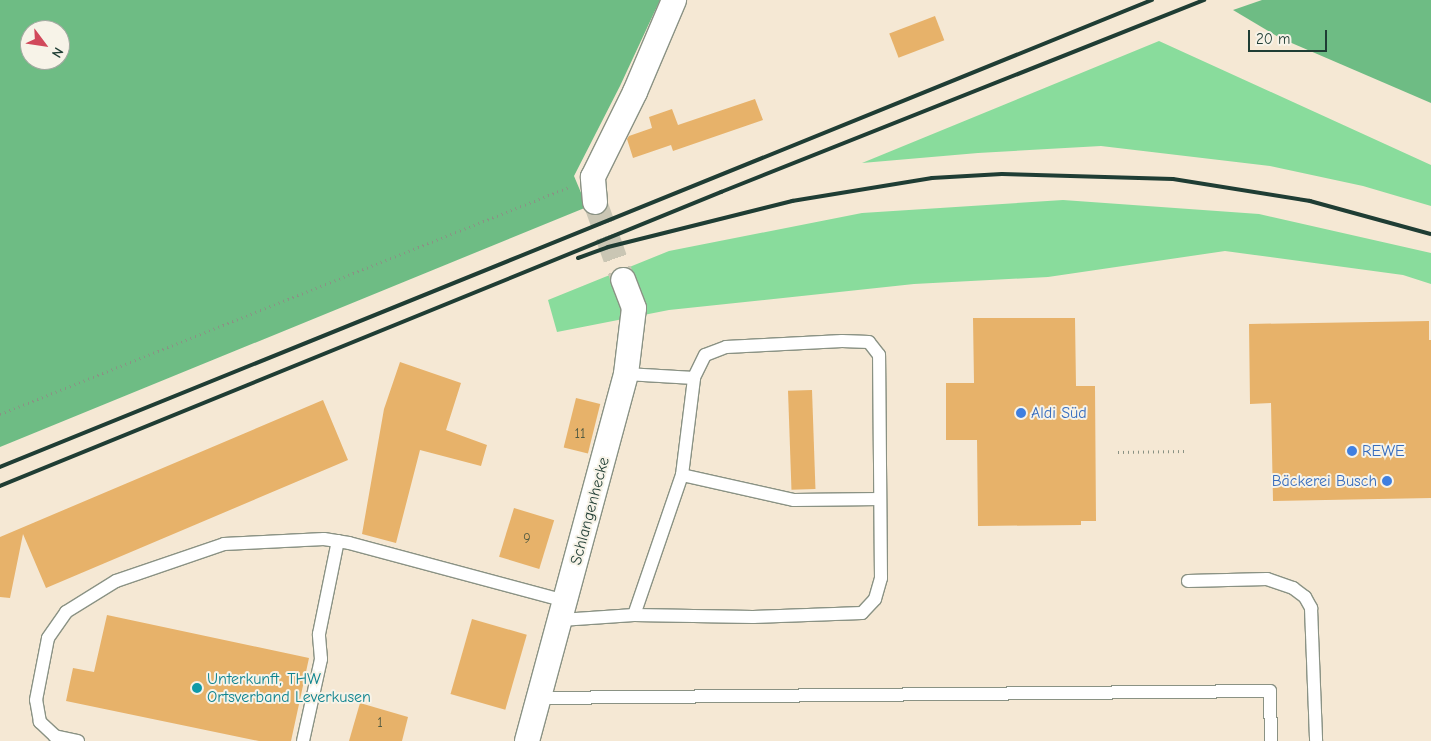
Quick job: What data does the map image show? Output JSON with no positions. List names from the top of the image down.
{
  "streets": {
    "street": ["Schlangenhecke"]
  },
  "places": [
    "Aldi Süd",
    "REWE",
    "Bäckerei Busch",
    "Unterkunft, THW Ortsverband Leverkusen"
  ],
  "house_numbers": ["11", "9", "1"],
  "scale_bar": "20 m",
  "north": "bottom right"
}
